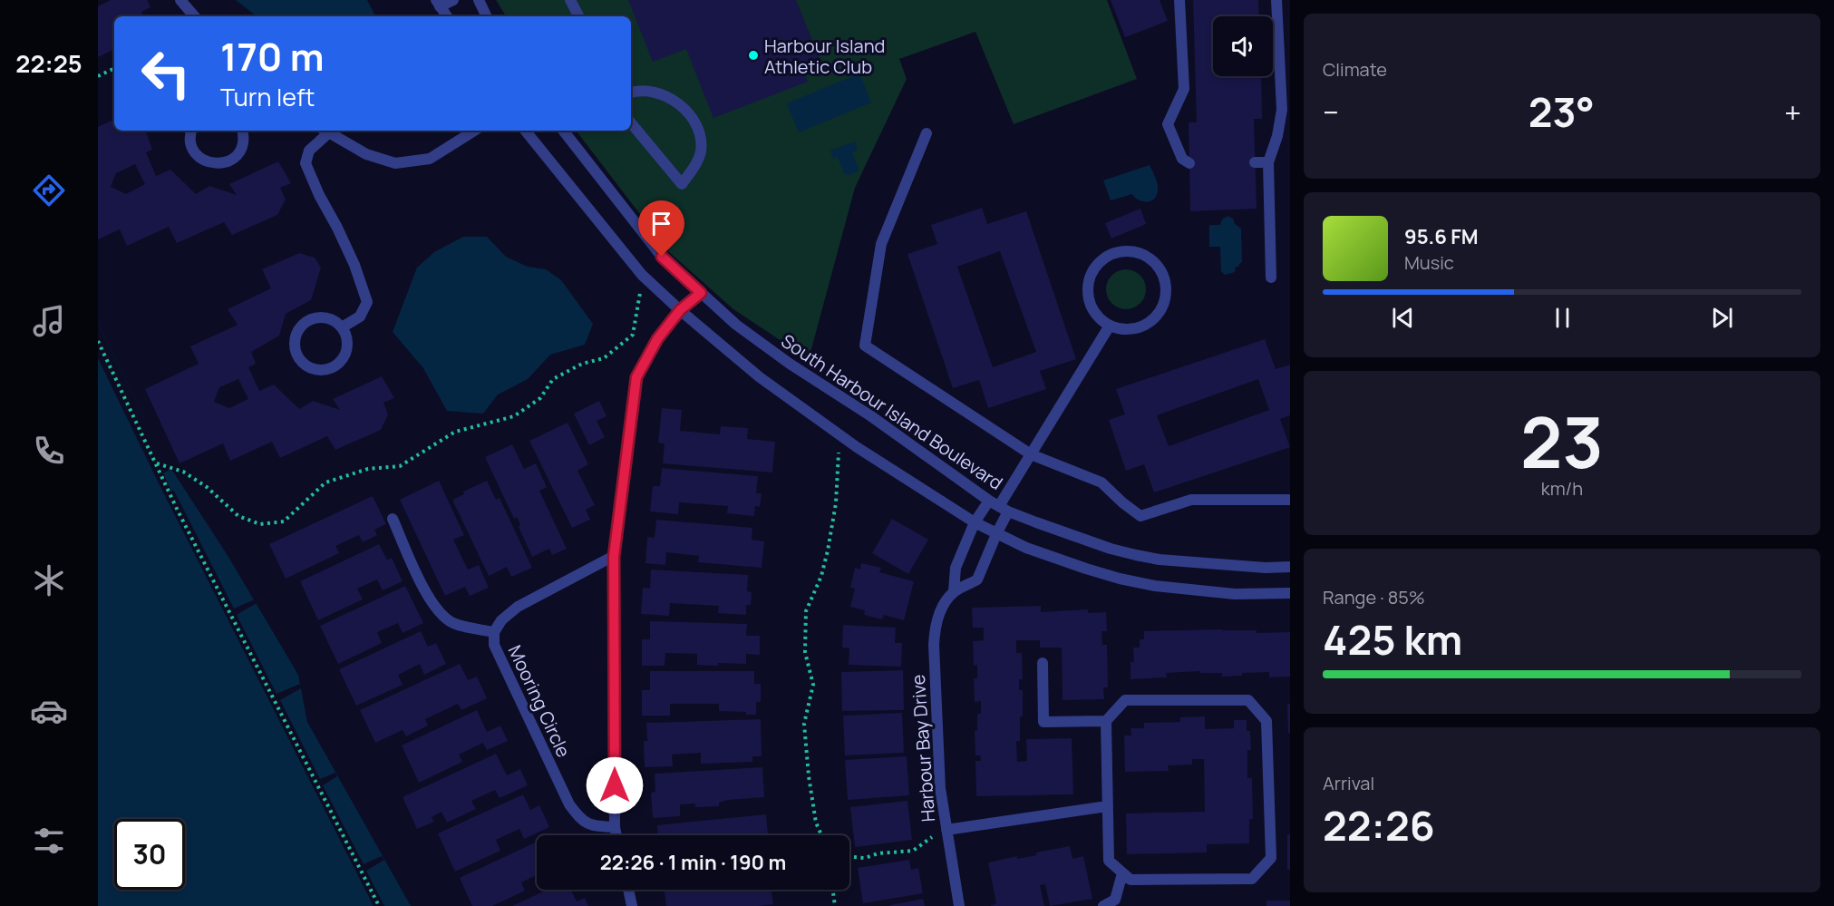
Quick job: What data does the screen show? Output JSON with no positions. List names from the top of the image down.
{
  "streets": {
    "street": ["South Harbour Island Boulevard", "Mooring Circle", "Harbour Bay Drive"]
  },
  "crossings": [
    ["South Harbour Island Boulevard", "Harbour Bay Drive"]
  ],
  "places": ["Harbour Island Athletic Club"],
  "page": {
    "tabs": "22:25",
    "tile": [
      "Climate",
      ["23", "km/h"],
      ["Range · 85%", "425 km"],
      ["Arrival", "22:26"]
    ],
    "turn": ["170 m", "Turn left"],
    "heat": ["−", "23°", "+"],
    "song": ["95.6 FM", "Music"],
    "limit": "30",
    "trip": "22:26 · 1 min · 190 m"
  }
}
